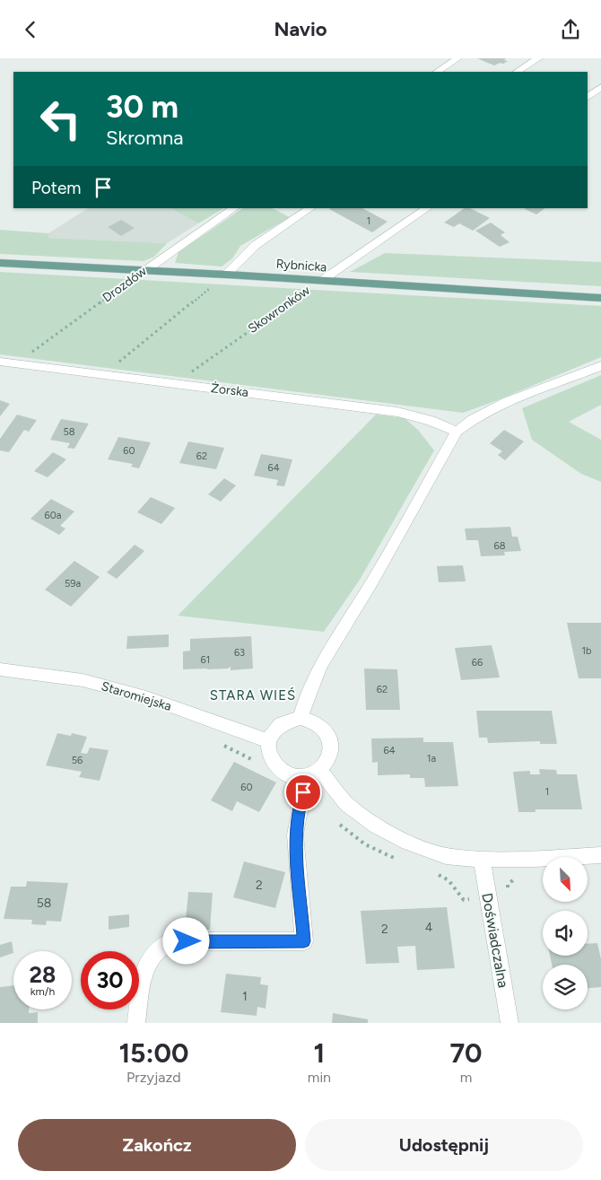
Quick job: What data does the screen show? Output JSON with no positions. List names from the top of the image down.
{
  "streets": {
    "main road": ["Rybnicka"],
    "street": [
      "Drozdów",
      "Skowronków",
      "Żorska",
      "Staromiejska",
      "Doświadczalna"
    ]
  },
  "crossings": [
    ["Rybnicka", "Drozdów"],
    ["Rybnicka", "Skowronków"],
    ["Drozdów", "Żorska"],
    ["Skowronków", "Żorska"]
  ],
  "districts": ["STARA WIEŚ"],
  "house_numbers": [
    "1",
    "58",
    "60",
    "62",
    "64",
    "60a",
    "68",
    "59a",
    "1b",
    "63",
    "61",
    "66",
    "62",
    "64",
    "1a",
    "56",
    "60",
    "1",
    "2",
    "58",
    "4",
    "2",
    "1"
  ],
  "north": "bottom right",
  "page": {
    "header": "Navio",
    "turn": ["30 m", "Skromna"],
    "then": "Potem",
    "speed": "28 km/h",
    "limit": "30",
    "eta": [
      "15:00",
      "Przyjazd",
      "1",
      "min",
      "70",
      "m"
    ],
    "buttons": ["Zakończ", "Udostępnij"]
  }
}
